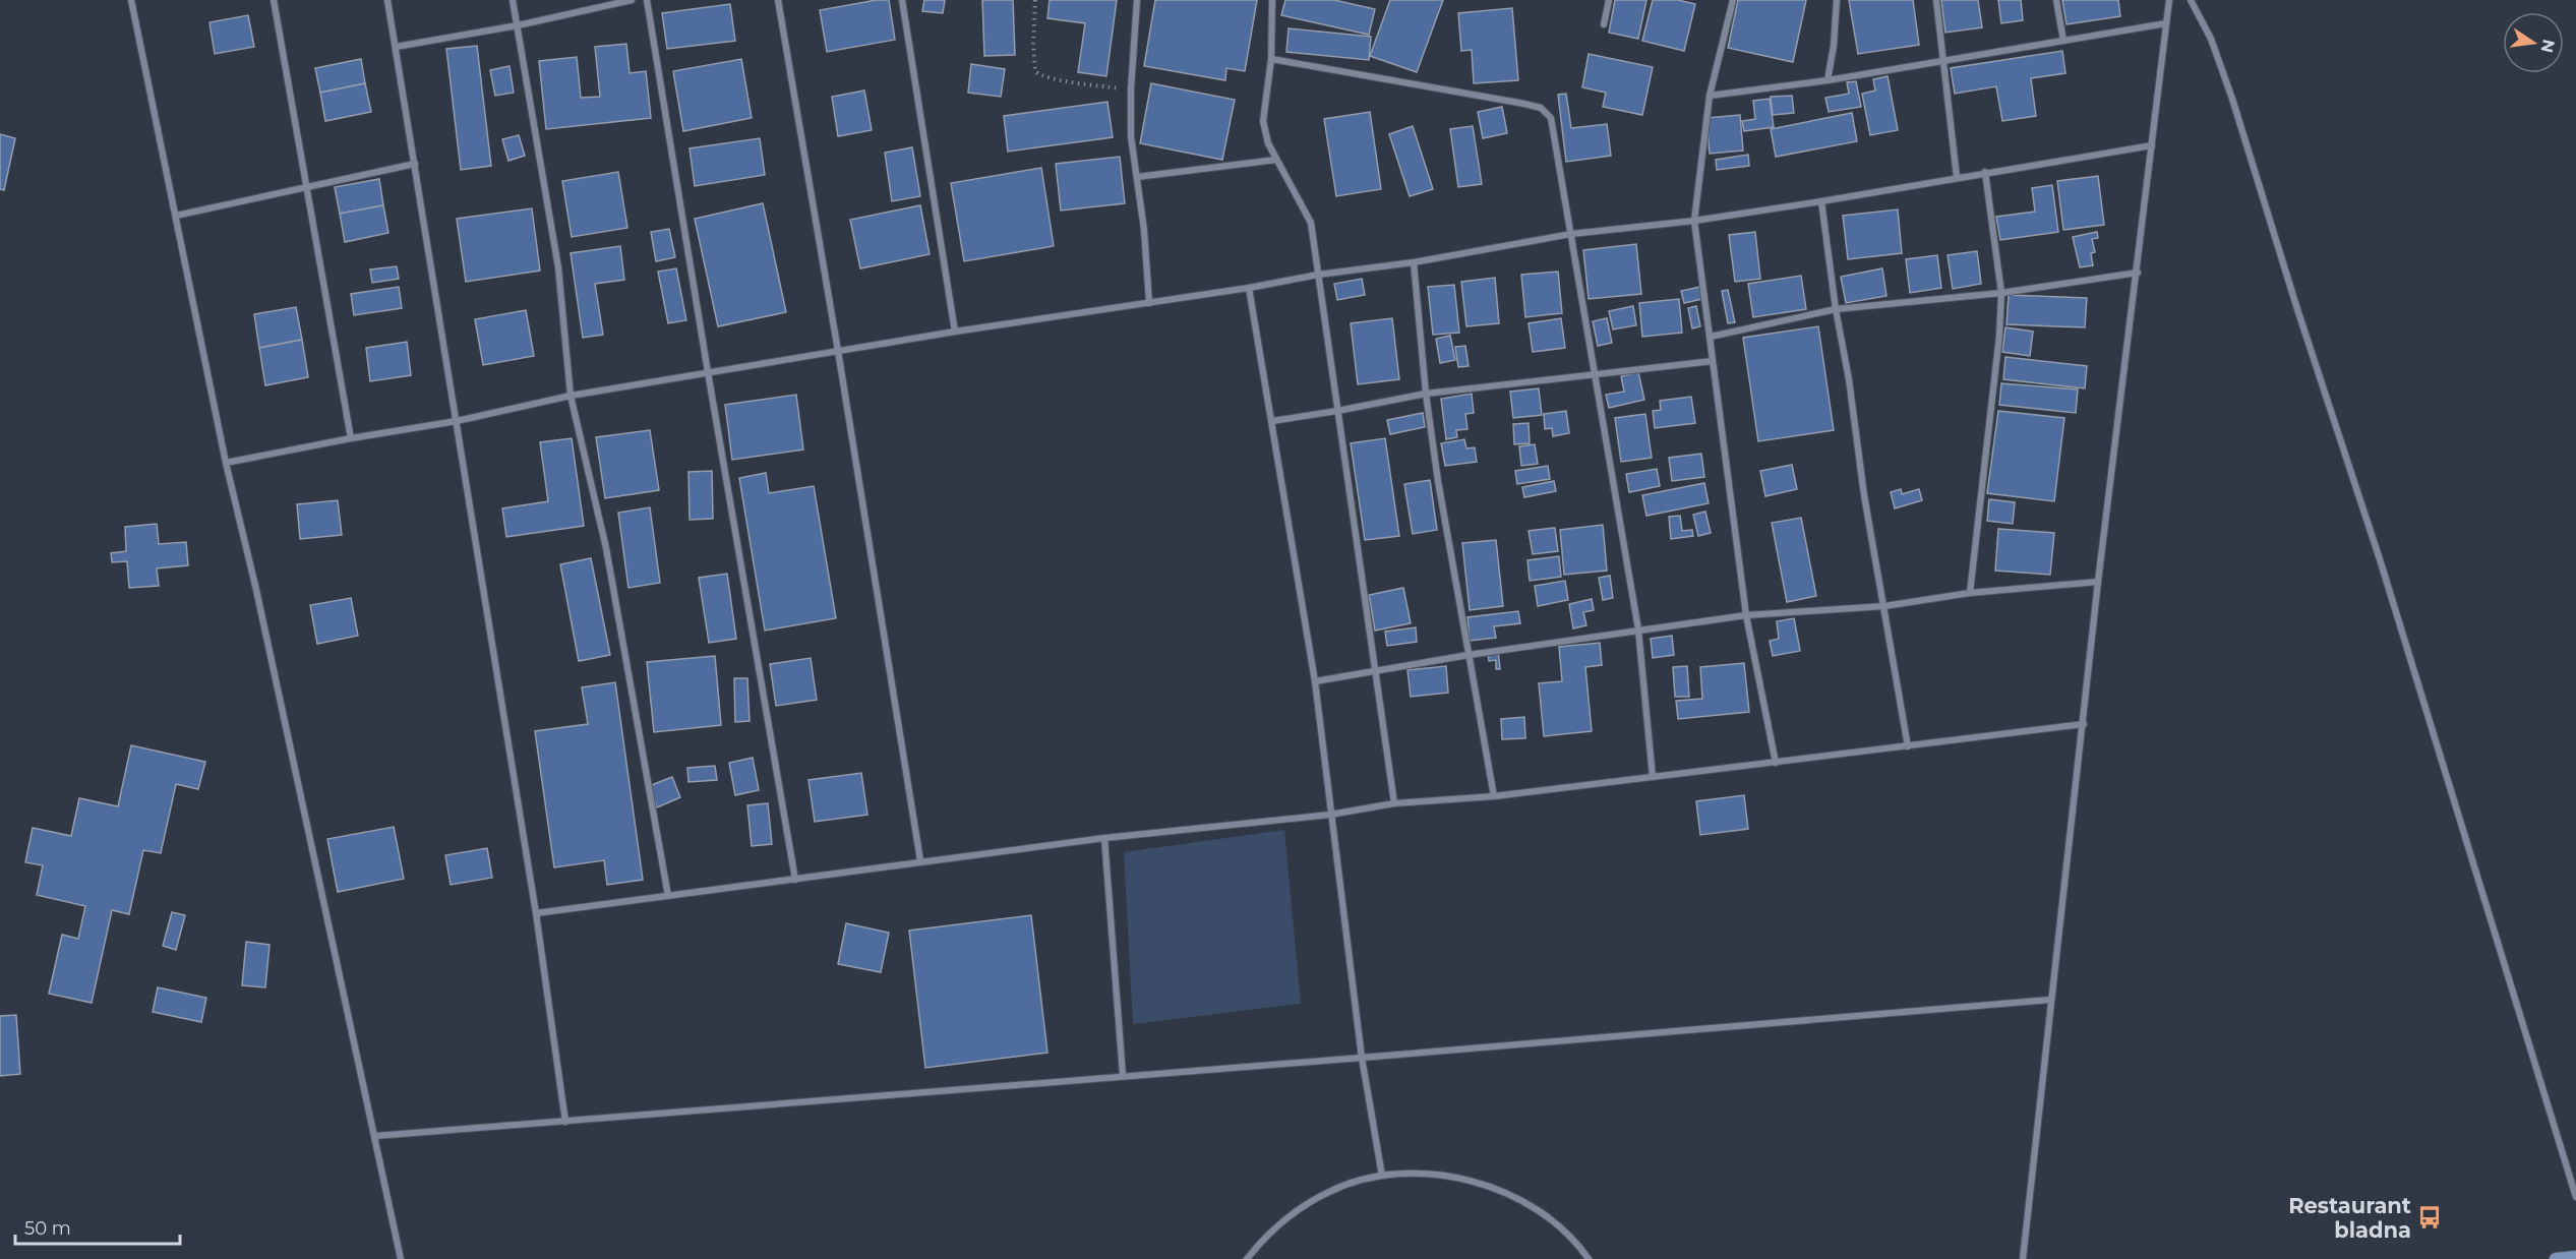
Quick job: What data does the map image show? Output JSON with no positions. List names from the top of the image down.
{
  "places": {
    "bus stop": ["Restaurant bladna"]
  },
  "scale_bar": "50 m",
  "north": "right"
}
